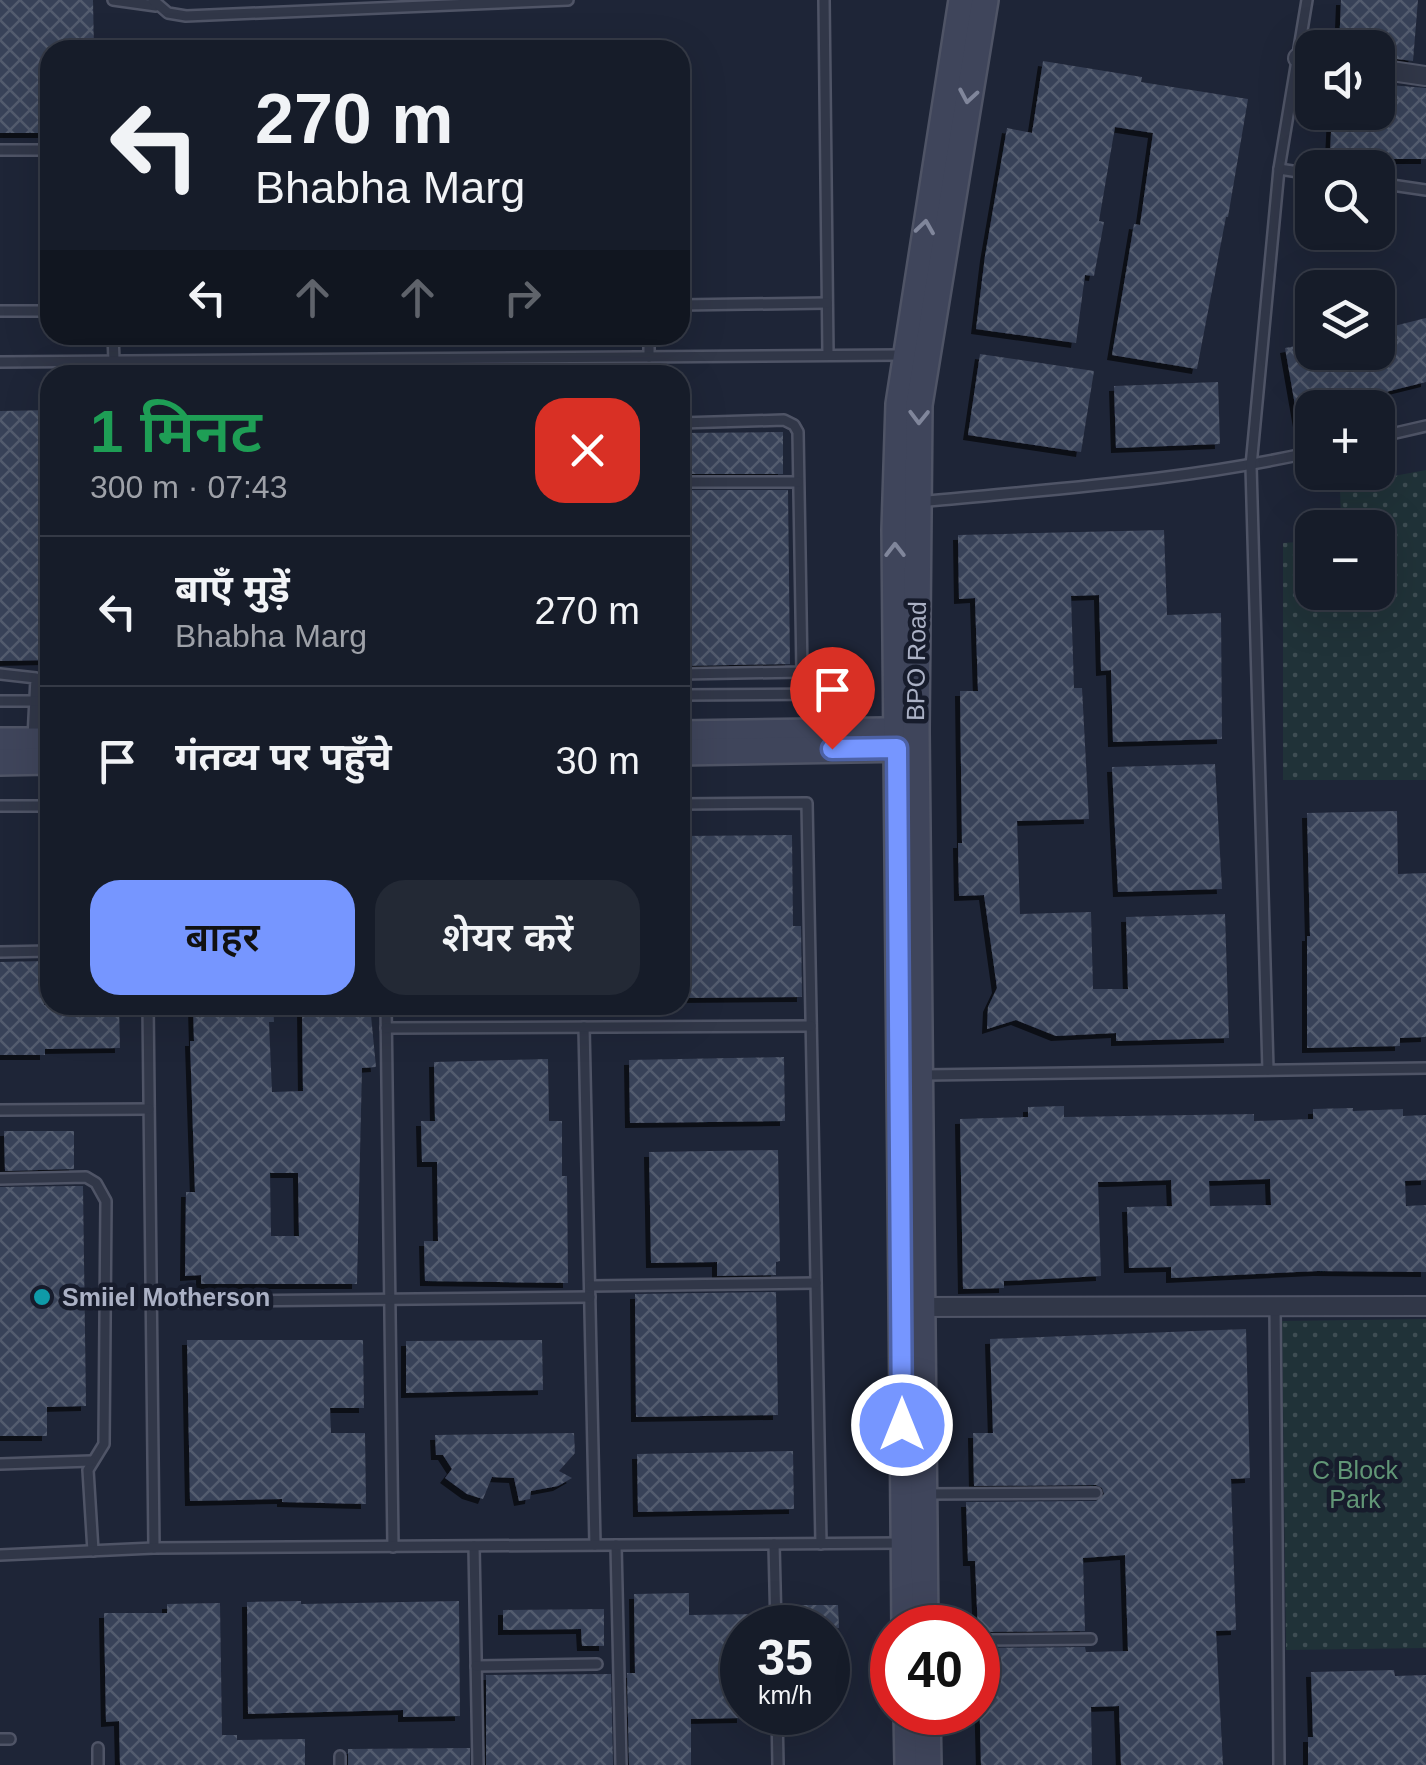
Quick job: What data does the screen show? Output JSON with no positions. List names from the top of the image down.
{
  "streets": {
    "street": ["BPO Road"]
  },
  "parks": ["C Block Park"],
  "places": ["Smiiel Motherson"],
  "page": {
    "map_buttons": ["+", "−"],
    "turn": ["270 m", "Bhabha Marg"],
    "heading": ["1 मिनट", "300 m · 07:43"],
    "list": [
      {
        "name": "बाएँ मुड़ें",
        "note": "Bhabha Marg",
        "value": "270 m"
      },
      {
        "name": "गंतव्य पर पहुँचे",
        "value": "30 m"
      }
    ],
    "buttons": ["बाहर", "शेयर करें"],
    "speed": "35 km/h",
    "limit": "40"
  }
}
